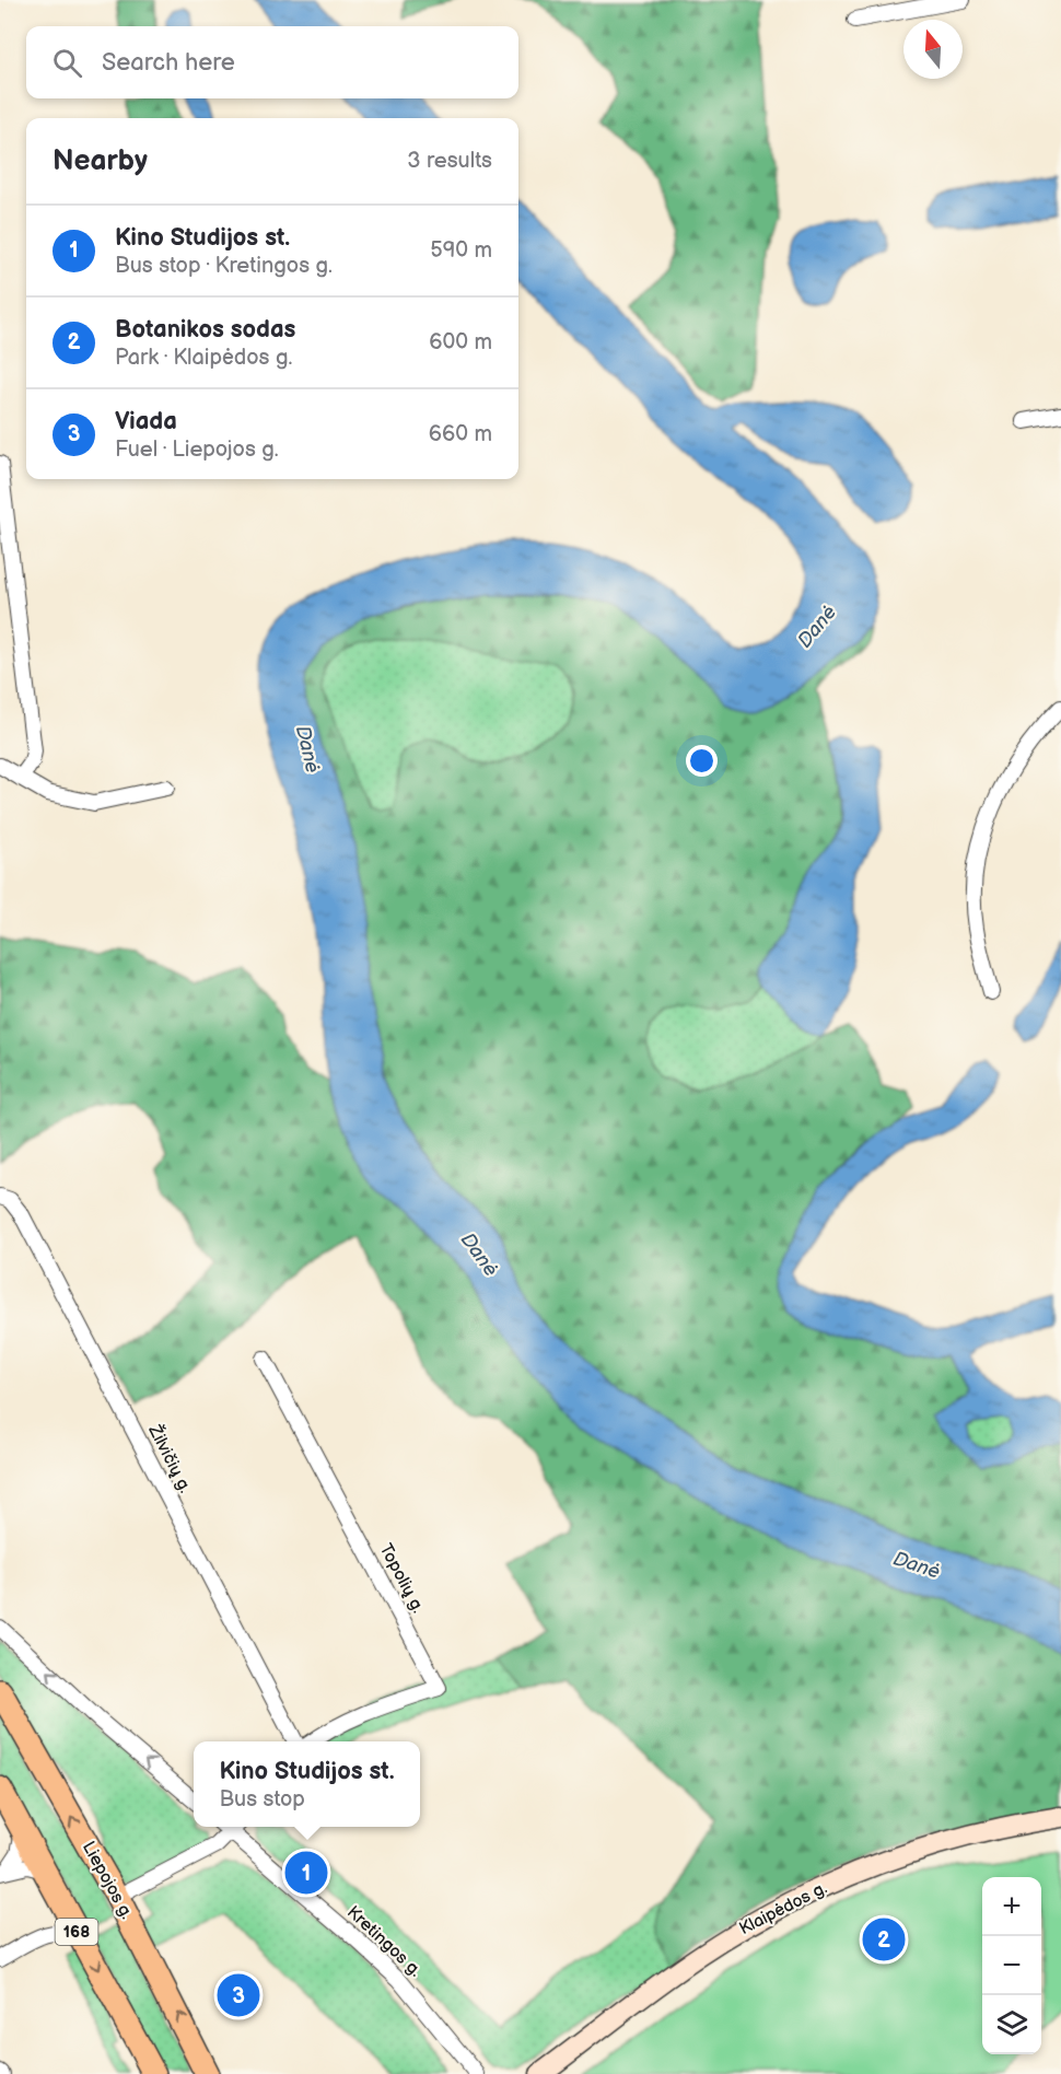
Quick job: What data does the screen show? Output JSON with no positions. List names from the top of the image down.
{
  "streets": {
    "main road": ["Liepojos g.", "Klaipėdos g.", "168"],
    "street": ["Žilvičių g.", "Topolių g.", "Kretingos g."]
  },
  "water": ["Danė"],
  "north": "top",
  "page": {
    "search": "Search here",
    "heading": ["Nearby", "3 results"],
    "list": [
      {
        "mark": "1",
        "name": "Kino Studijos st.",
        "note": "Bus stop · Kretingos g.",
        "value": "590 m"
      },
      {
        "mark": "2",
        "name": "Botanikos sodas",
        "note": "Park · Klaipėdos g.",
        "value": "600 m"
      },
      {
        "mark": "3",
        "name": "Viada",
        "note": "Fuel · Liepojos g.",
        "value": "660 m"
      }
    ],
    "popup": ["Kino Studijos st.", "Bus stop"],
    "pins": ["1", "2", "3"],
    "map_buttons": ["+", "−"]
  }
}
